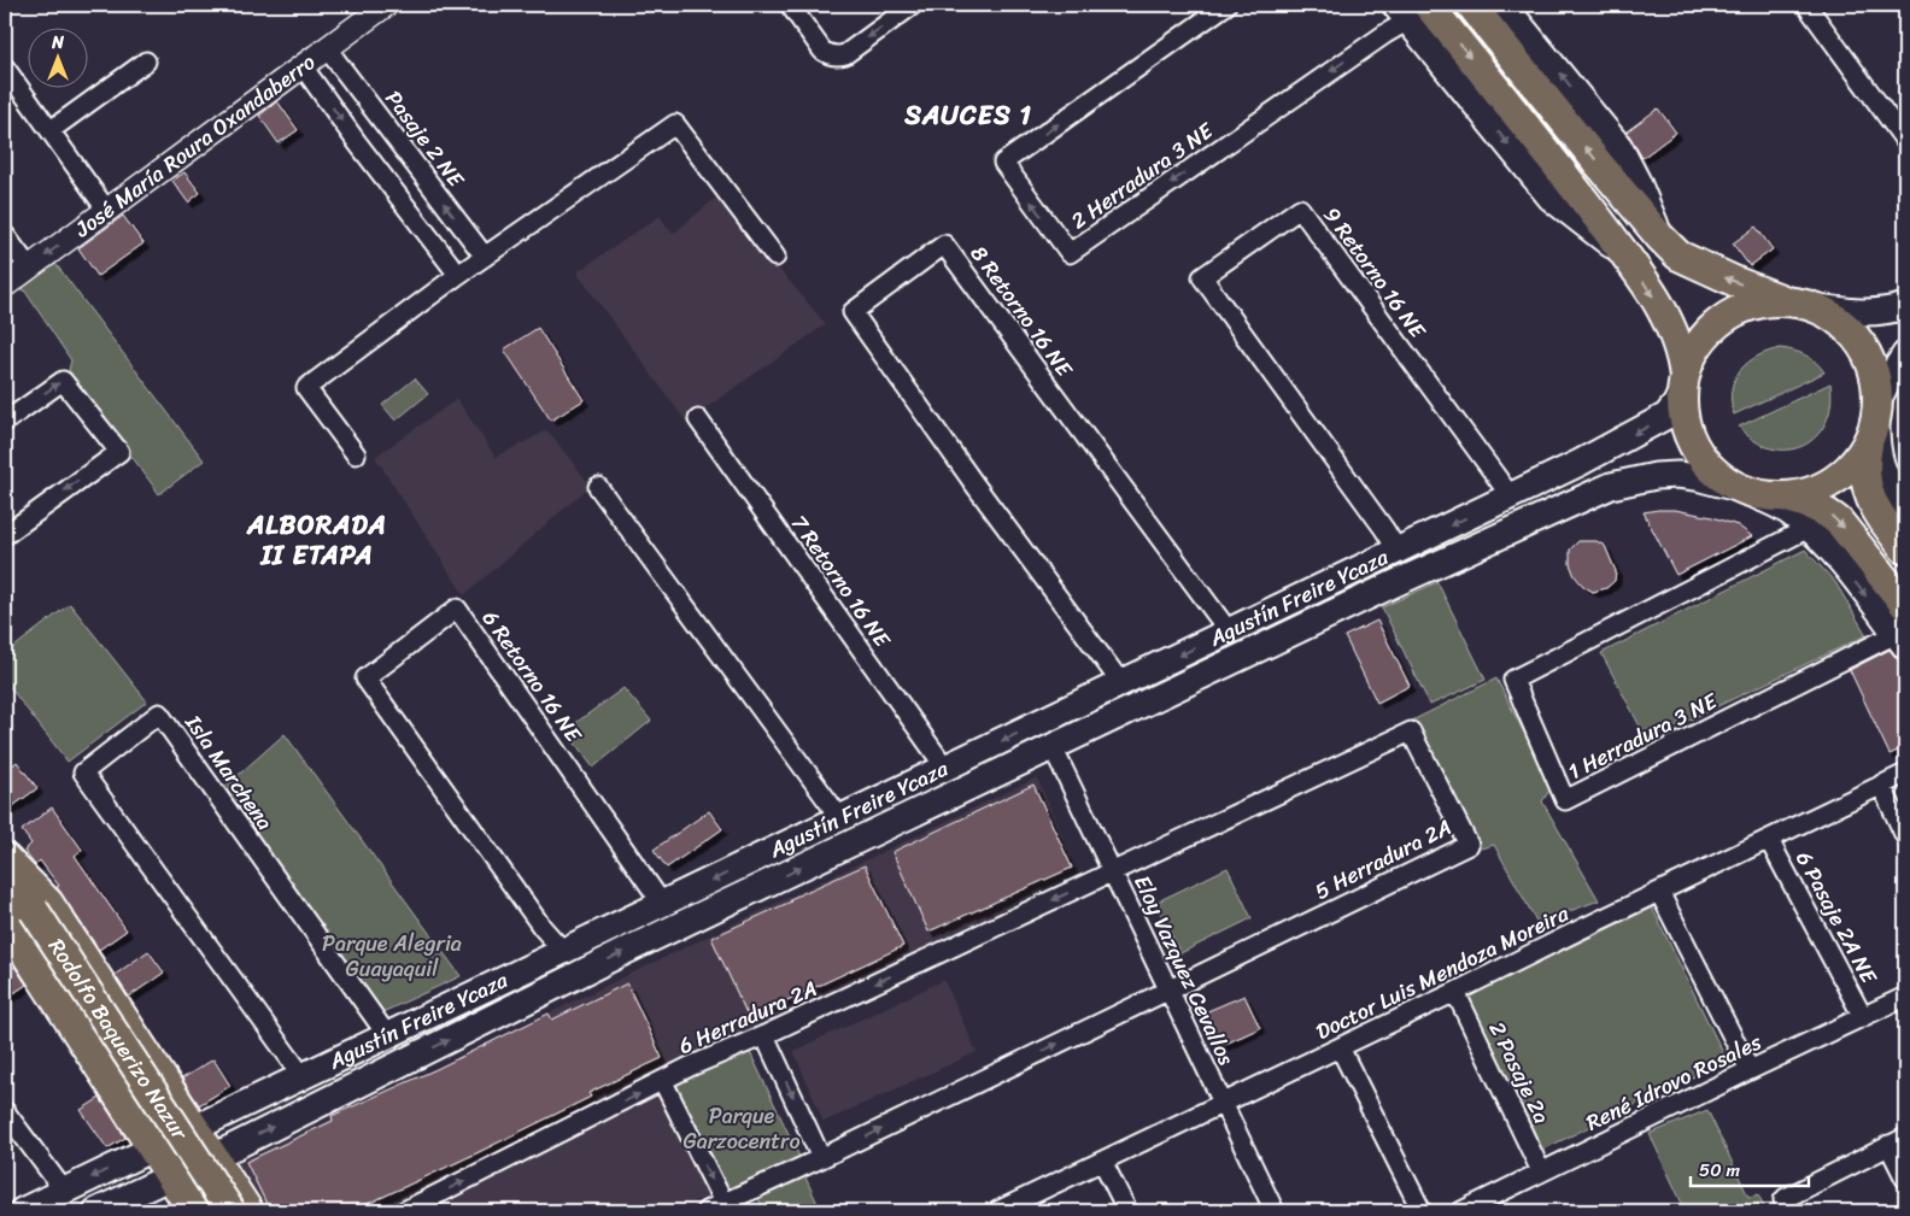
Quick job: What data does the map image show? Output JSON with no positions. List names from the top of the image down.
{
  "streets": {
    "main road": ["Agustín Freire Ycaza", "Rodolfo Baquerizo Nazur"],
    "street": [
      "Pasaje 2 NE",
      "José María Roura Oxandaberro",
      "2 Herradura 3 NE",
      "9 Retorno 16 NE",
      "8 Retorno 16 NE",
      "7 Retorno 16 NE",
      "6 Retorno 16 NE",
      "1 Herradura 3 NE",
      "Isla Marchena",
      "5 Herradura 2A",
      "6 Pasaje 2A NE",
      "Eloy Vazquez Cevallos",
      "Doctor Luis Mendoza Moreira",
      "6 Herradura 2A",
      "2 Pasaje 2a",
      "René Idrovo Rosales"
    ]
  },
  "crossings": [
    ["Pasaje 2 NE", "José María Roura Oxandaberro"],
    ["9 Retorno 16 NE", "Agustín Freire Ycaza"],
    ["8 Retorno 16 NE", "Agustín Freire Ycaza"],
    ["7 Retorno 16 NE", "Agustín Freire Ycaza"],
    ["Agustín Freire Ycaza", "6 Retorno 16 NE"],
    ["Agustín Freire Ycaza", "1 Herradura 3 NE"],
    ["Agustín Freire Ycaza", "Isla Marchena"],
    ["Agustín Freire Ycaza", "Eloy Vazquez Cevallos"],
    ["5 Herradura 2A", "Eloy Vazquez Cevallos"],
    ["5 Herradura 2A", "6 Herradura 2A"],
    ["6 Pasaje 2A NE", "Doctor Luis Mendoza Moreira"],
    ["6 Pasaje 2A NE", "René Idrovo Rosales"],
    ["Eloy Vazquez Cevallos", "Doctor Luis Mendoza Moreira"],
    ["Eloy Vazquez Cevallos", "6 Herradura 2A"],
    ["Doctor Luis Mendoza Moreira", "2 Pasaje 2a"],
    ["2 Pasaje 2a", "René Idrovo Rosales"]
  ],
  "districts": ["SAUCES 1", "ALBORADA II ETAPA"],
  "parks": ["Parque Alegria Guayaquil", "Parque Garzocentro"],
  "scale_bar": "50 m",
  "north": "top"
}
